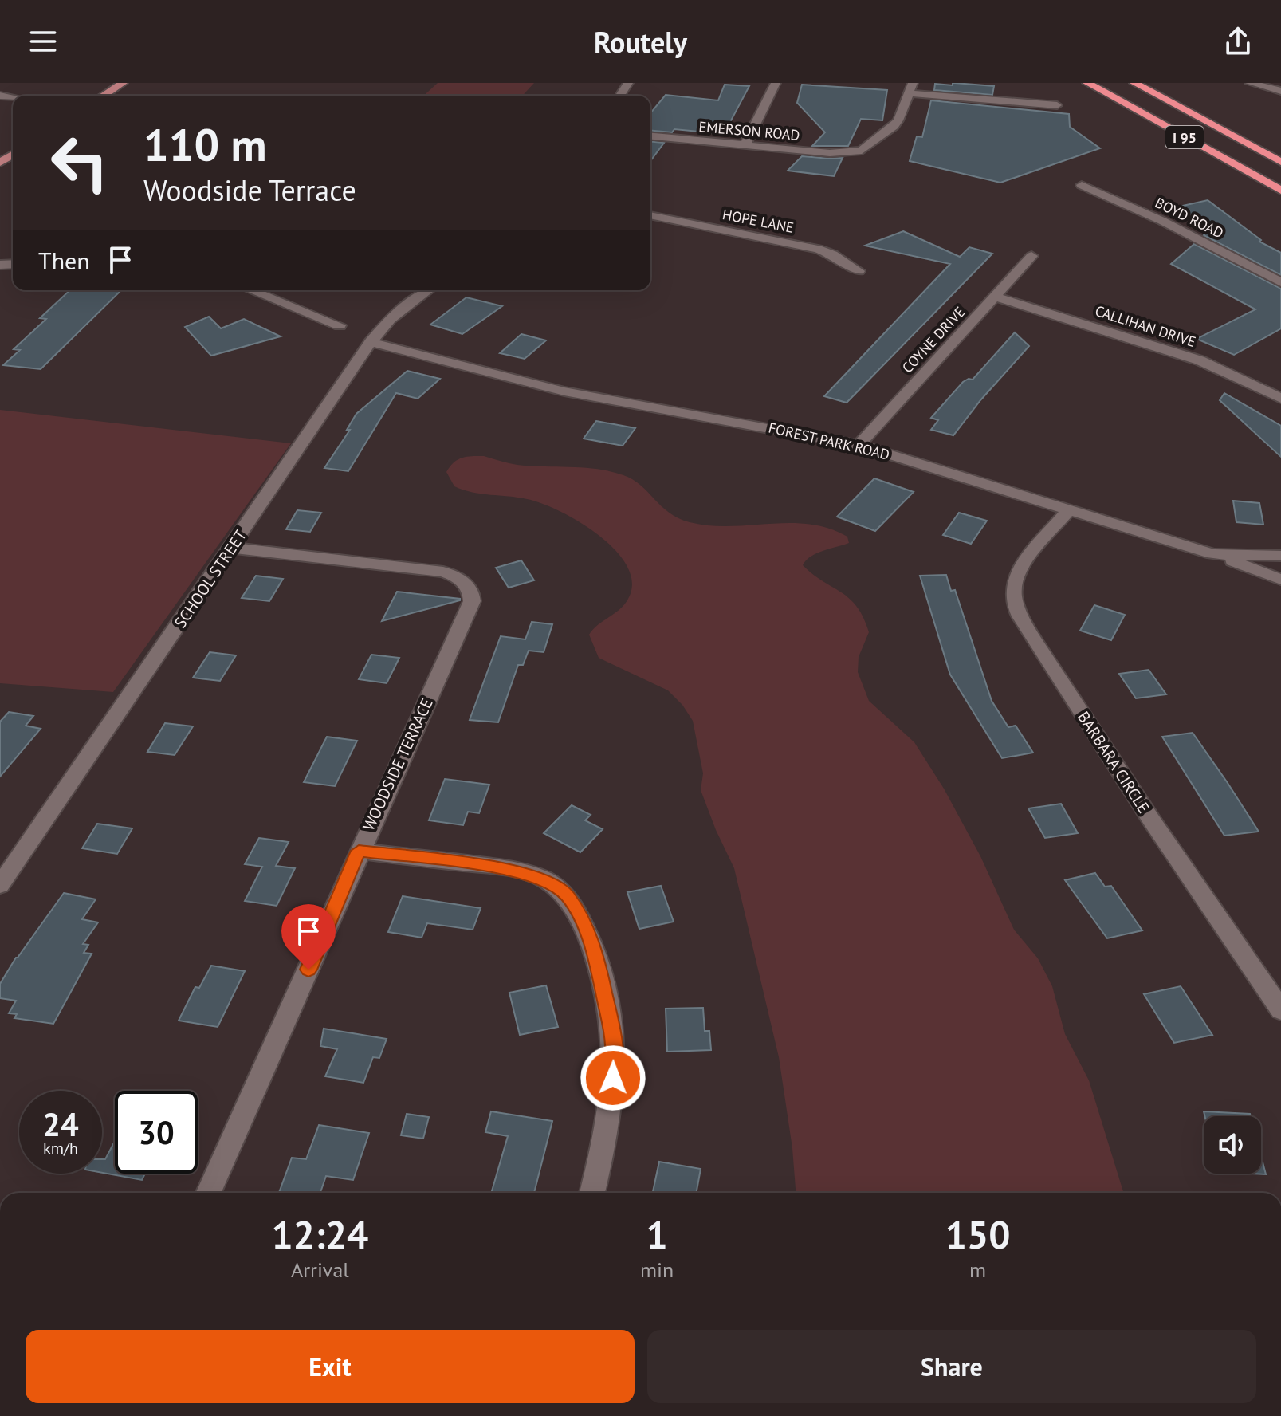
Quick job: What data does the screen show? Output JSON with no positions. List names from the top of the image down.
{
  "streets": {
    "highway": ["I 95"],
    "street": [
      "EMERSON ROAD",
      "BOYD ROAD",
      "HOPE LANE",
      "CALLIHAN DRIVE",
      "COYNE DRIVE",
      "FOREST PARK ROAD",
      "SCHOOL STREET",
      "BARBARA CIRCLE",
      "WOODSIDE TERRACE"
    ]
  },
  "crossings": [
    ["CALLIHAN DRIVE", "COYNE DRIVE"],
    ["COYNE DRIVE", "FOREST PARK ROAD"],
    ["FOREST PARK ROAD", "SCHOOL STREET"],
    ["FOREST PARK ROAD", "BARBARA CIRCLE"],
    ["SCHOOL STREET", "WOODSIDE TERRACE"]
  ],
  "page": {
    "header": "Routely",
    "turn": ["110 m", "Woodside Terrace"],
    "then": "Then",
    "speed": "24 km/h",
    "limit": "30",
    "eta": [
      "12:24",
      "Arrival",
      "1",
      "min",
      "150",
      "m"
    ],
    "buttons": ["Exit", "Share"]
  }
}
